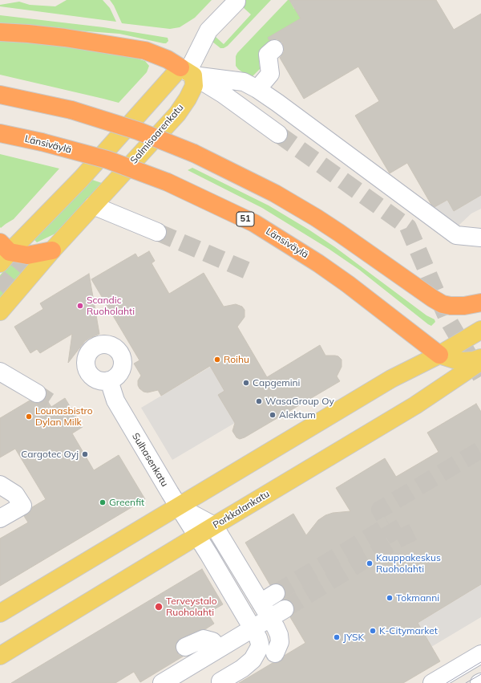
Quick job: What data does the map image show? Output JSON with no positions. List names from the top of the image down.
{
  "streets": {
    "highway": ["Länsiväylä", "51"],
    "main road": ["Salmisaarenkatu", "Porkkalankatu"],
    "street": ["Sulhasenkatu"]
  },
  "crossings": [
    ["Sulhasenkatu", "Porkkalankatu"]
  ],
  "places": [
    "Scandic Ruoholahti",
    "Roihu",
    "Capgemini",
    "WasaGroup Oy",
    "Alektum",
    "Lounasbistro Dylan Milk",
    "Cargotec Oyj",
    "Greenfit",
    "Kauppakeskus Ruoholahti",
    "Tokmanni",
    "Terveystalo Ruoholahti",
    "K-Citymarket",
    "JYSK"
  ]
}
